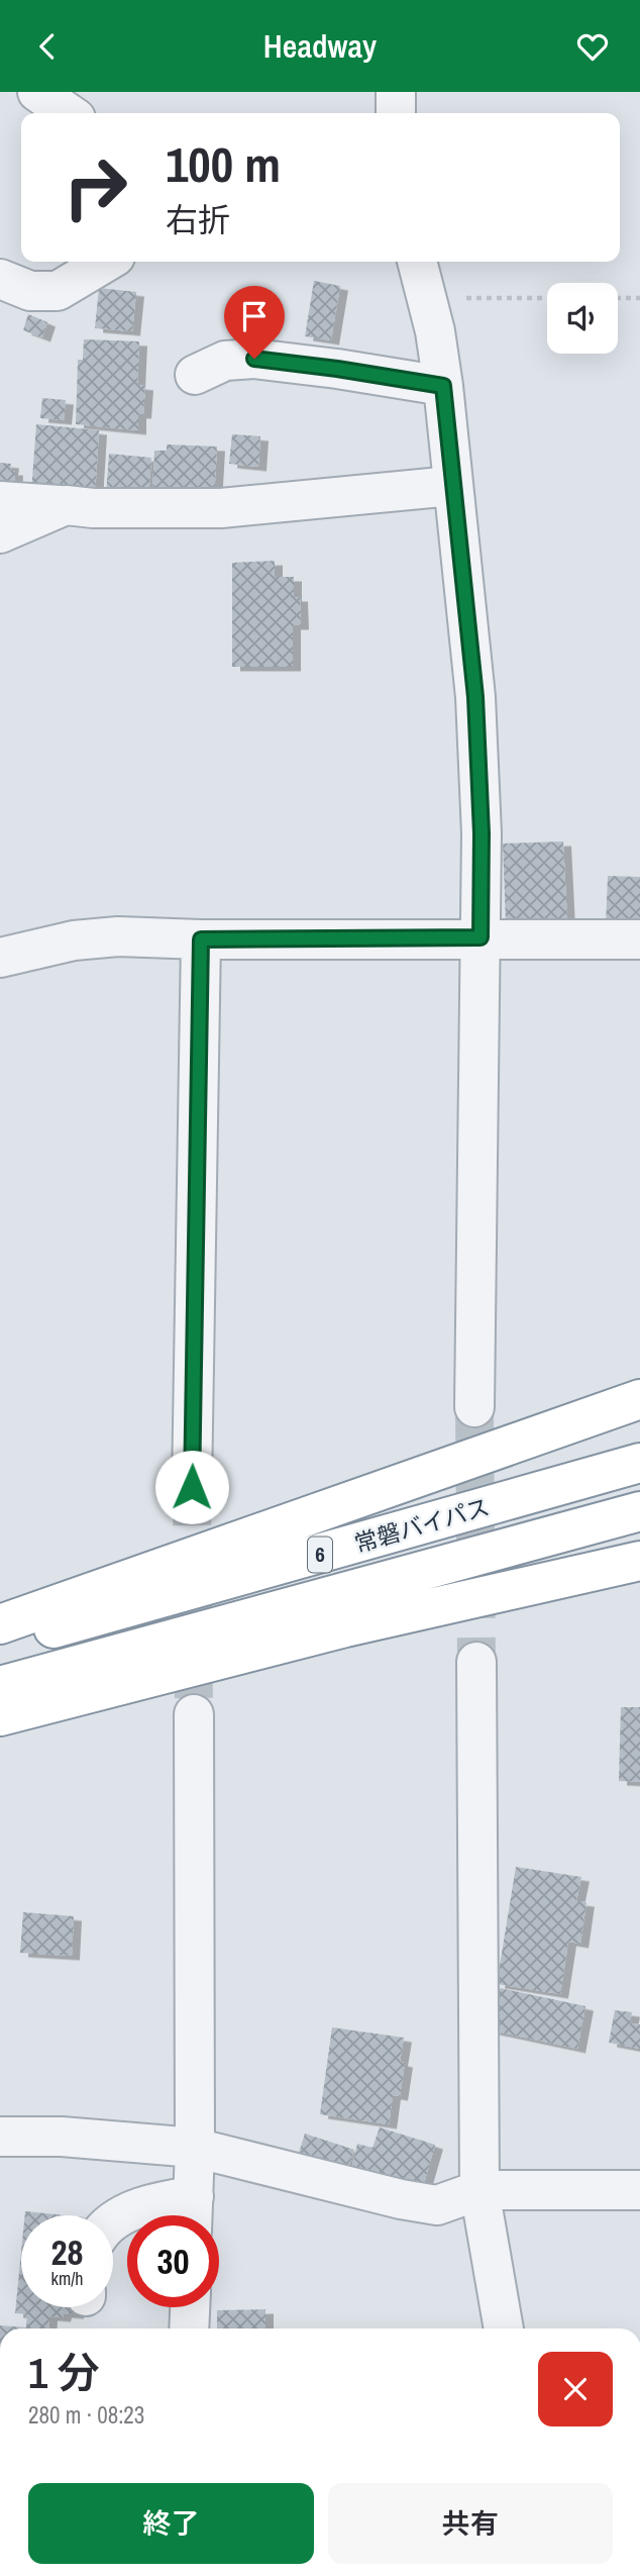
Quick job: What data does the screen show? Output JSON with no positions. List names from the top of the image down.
{
  "streets": {
    "highway": ["常磐バイパス", "6"]
  },
  "page": {
    "header": "Headway",
    "turn": ["100 m", "右折"],
    "speed": "28 km/h",
    "limit": "30",
    "heading": ["1 分", "280 m · 08:23"],
    "buttons": ["終了", "共有"]
  }
}
